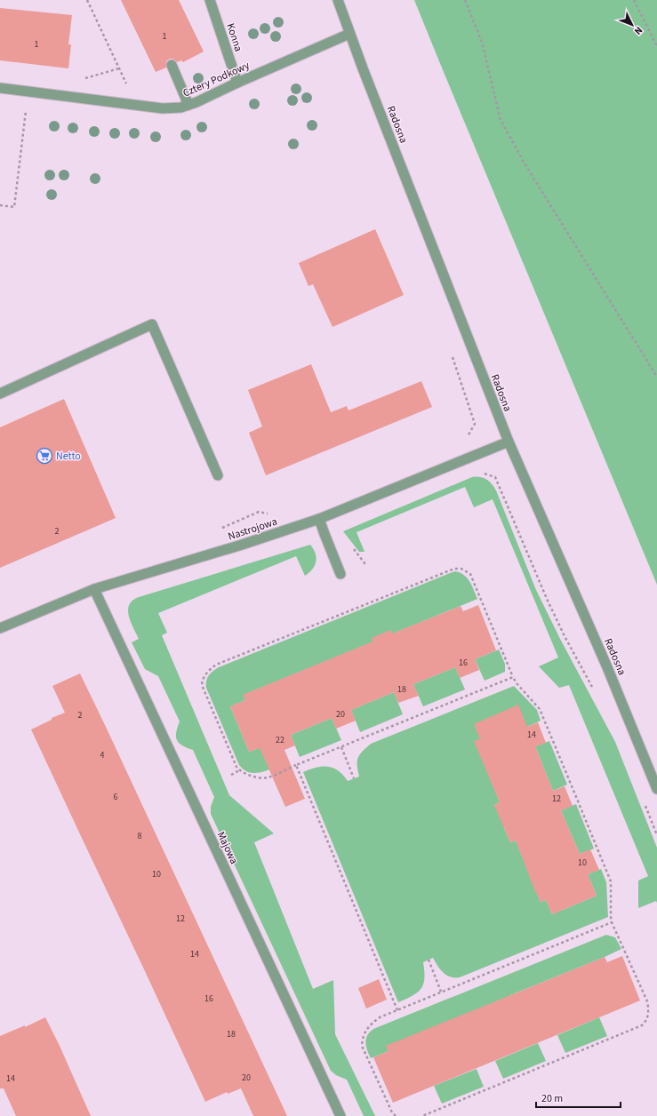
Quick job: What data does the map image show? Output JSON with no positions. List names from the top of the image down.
{
  "streets": {
    "street": [
      "Konna",
      "Cztery Podkowy",
      "Radosna",
      "Nastrojowa",
      "Majowa"
    ]
  },
  "crossings": [
    ["Konna", "Cztery Podkowy"],
    ["Cztery Podkowy", "Radosna"],
    ["Radosna", "Nastrojowa"],
    ["Nastrojowa", "Majowa"]
  ],
  "places": {
    "supermarket": ["Netto"]
  },
  "house_numbers": [
    "1",
    "1",
    "2",
    "16",
    "18",
    "20",
    "2",
    "14",
    "22",
    "4",
    "6",
    "12",
    "8",
    "10",
    "10",
    "12",
    "14",
    "16",
    "18",
    "20",
    "14"
  ],
  "scale_bar": "20 m",
  "north": "bottom right"
}
